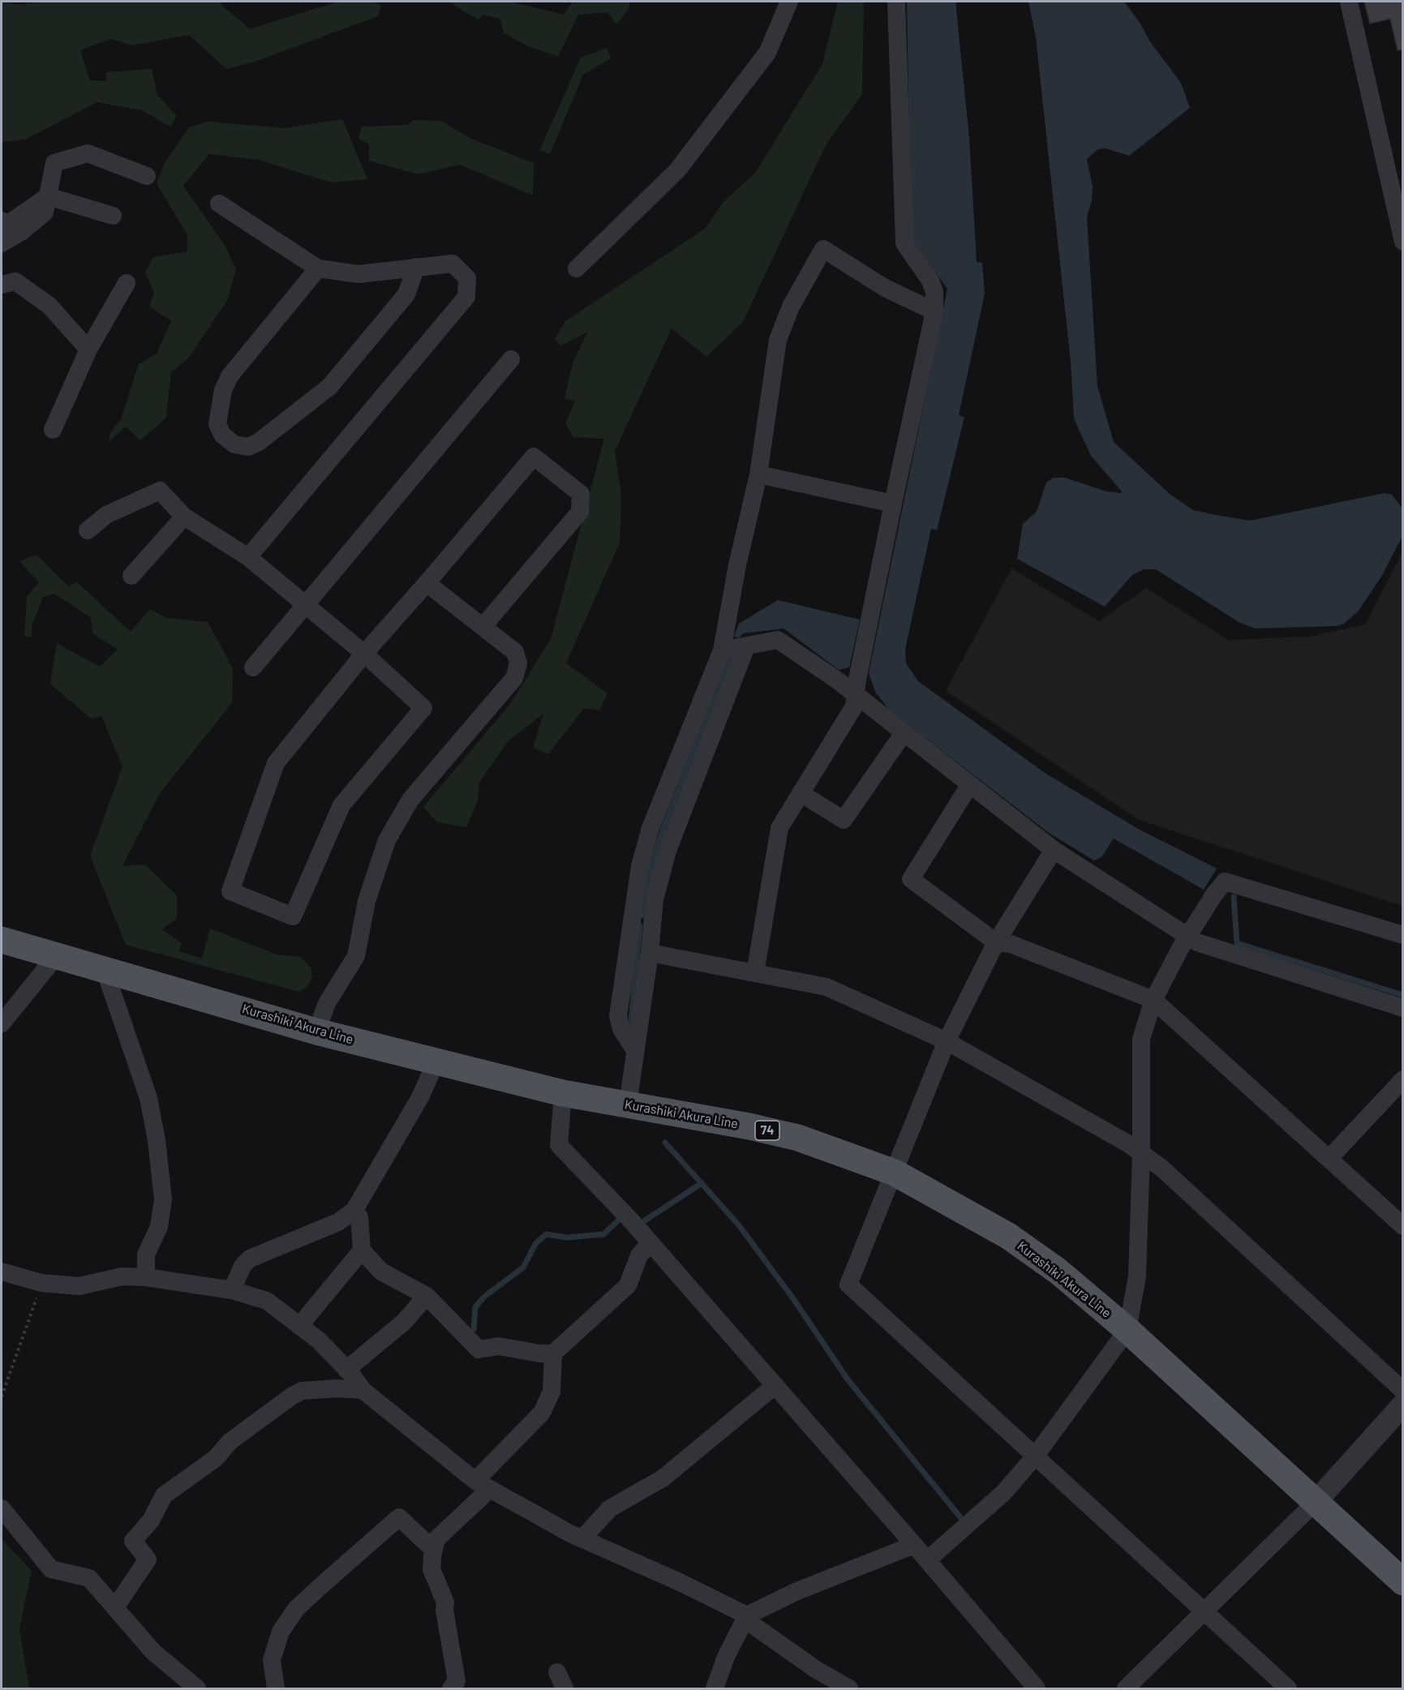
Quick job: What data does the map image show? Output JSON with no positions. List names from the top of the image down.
{
  "streets": {
    "main road": ["Kurashiki Akura Line", "74"]
  }
}
